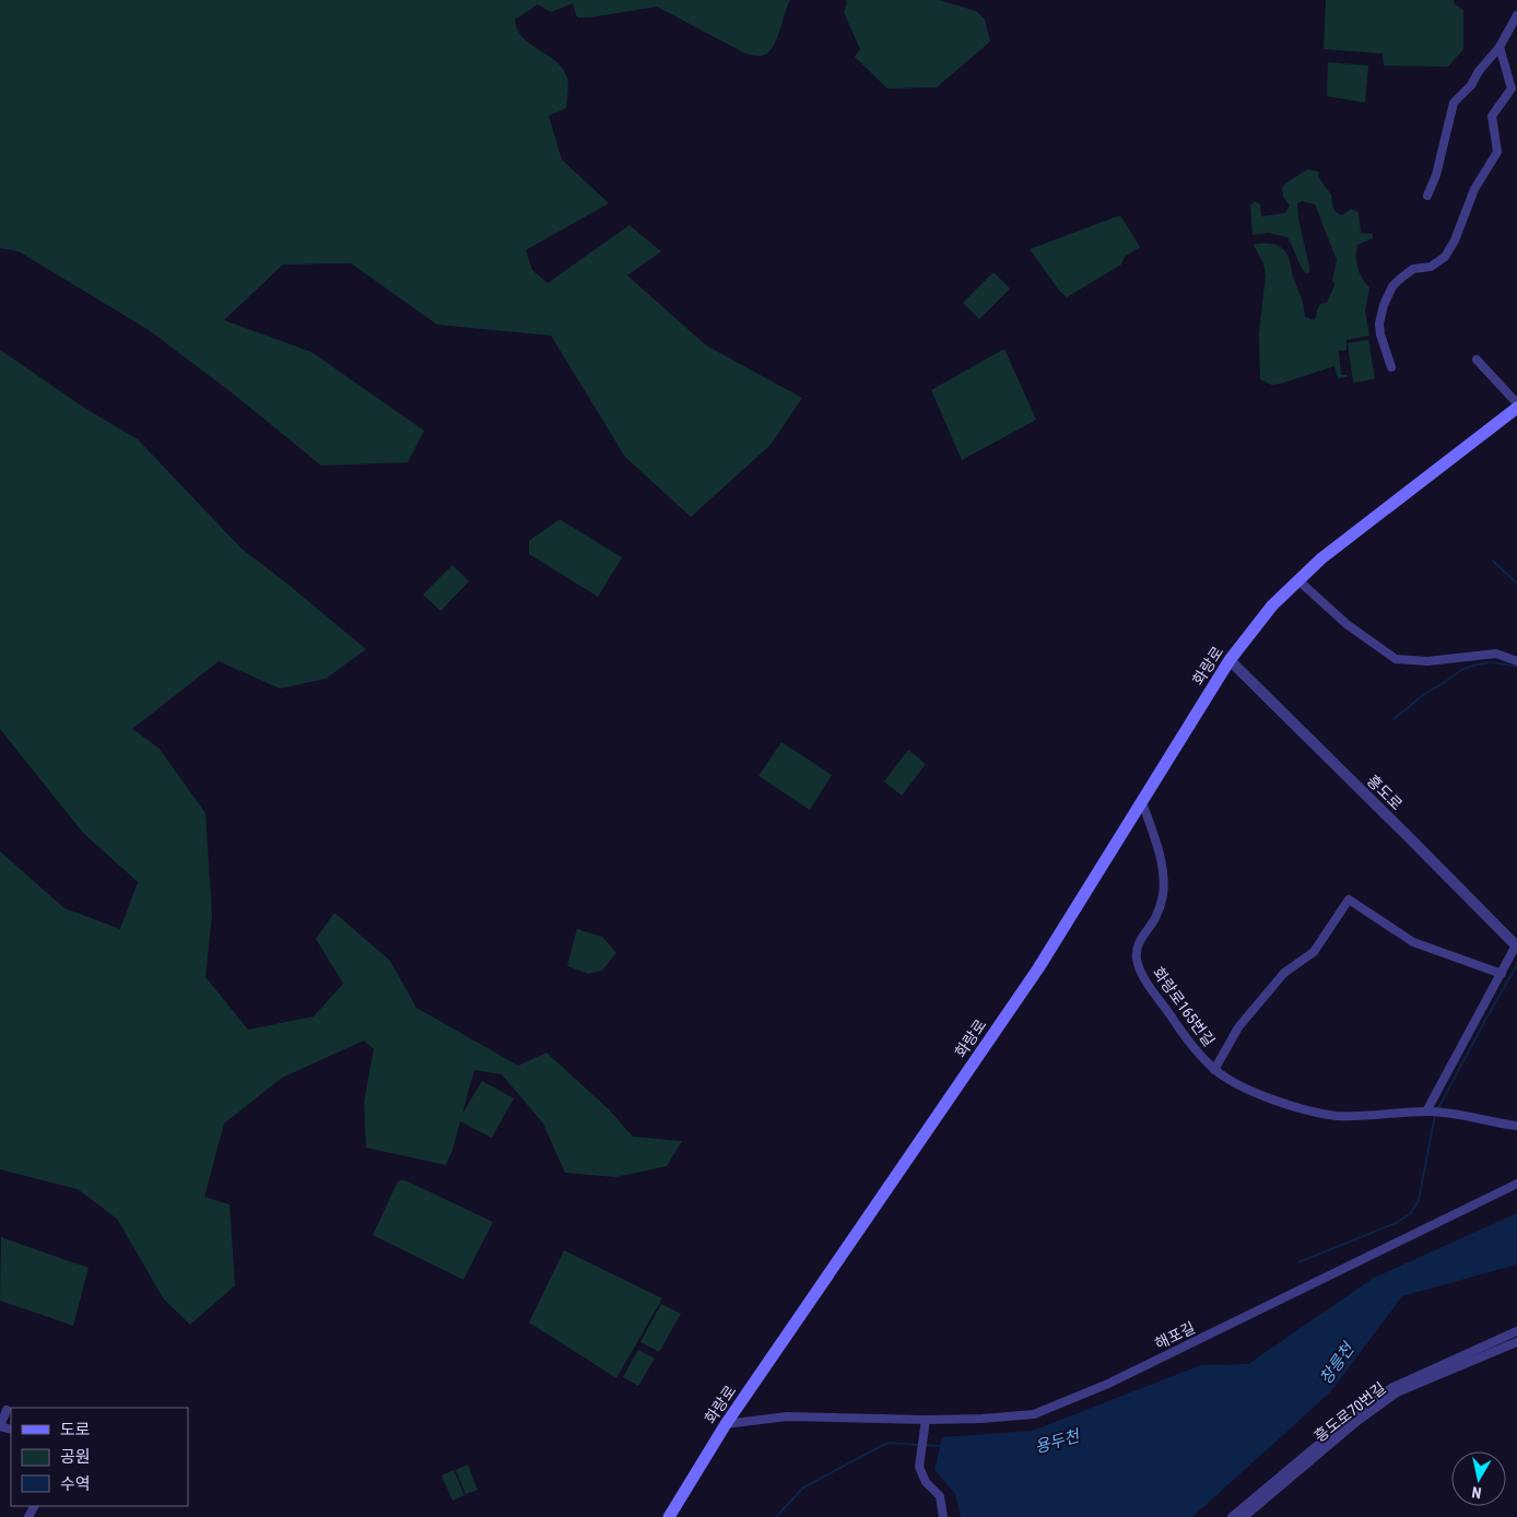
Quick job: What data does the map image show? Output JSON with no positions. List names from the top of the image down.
{
  "streets": {
    "main road": ["화랑로"],
    "street": [
      "흥도로",
      "화랑로165번길",
      "해포길",
      "흥도로70번길"
    ]
  },
  "crossings": [
    ["화랑로", "흥도로"],
    ["화랑로", "화랑로165번길"],
    ["화랑로", "해포길"]
  ],
  "water": ["창릉천", "용두천"],
  "legend": ["도로", "공원", "수역"],
  "north": "bottom"
}
